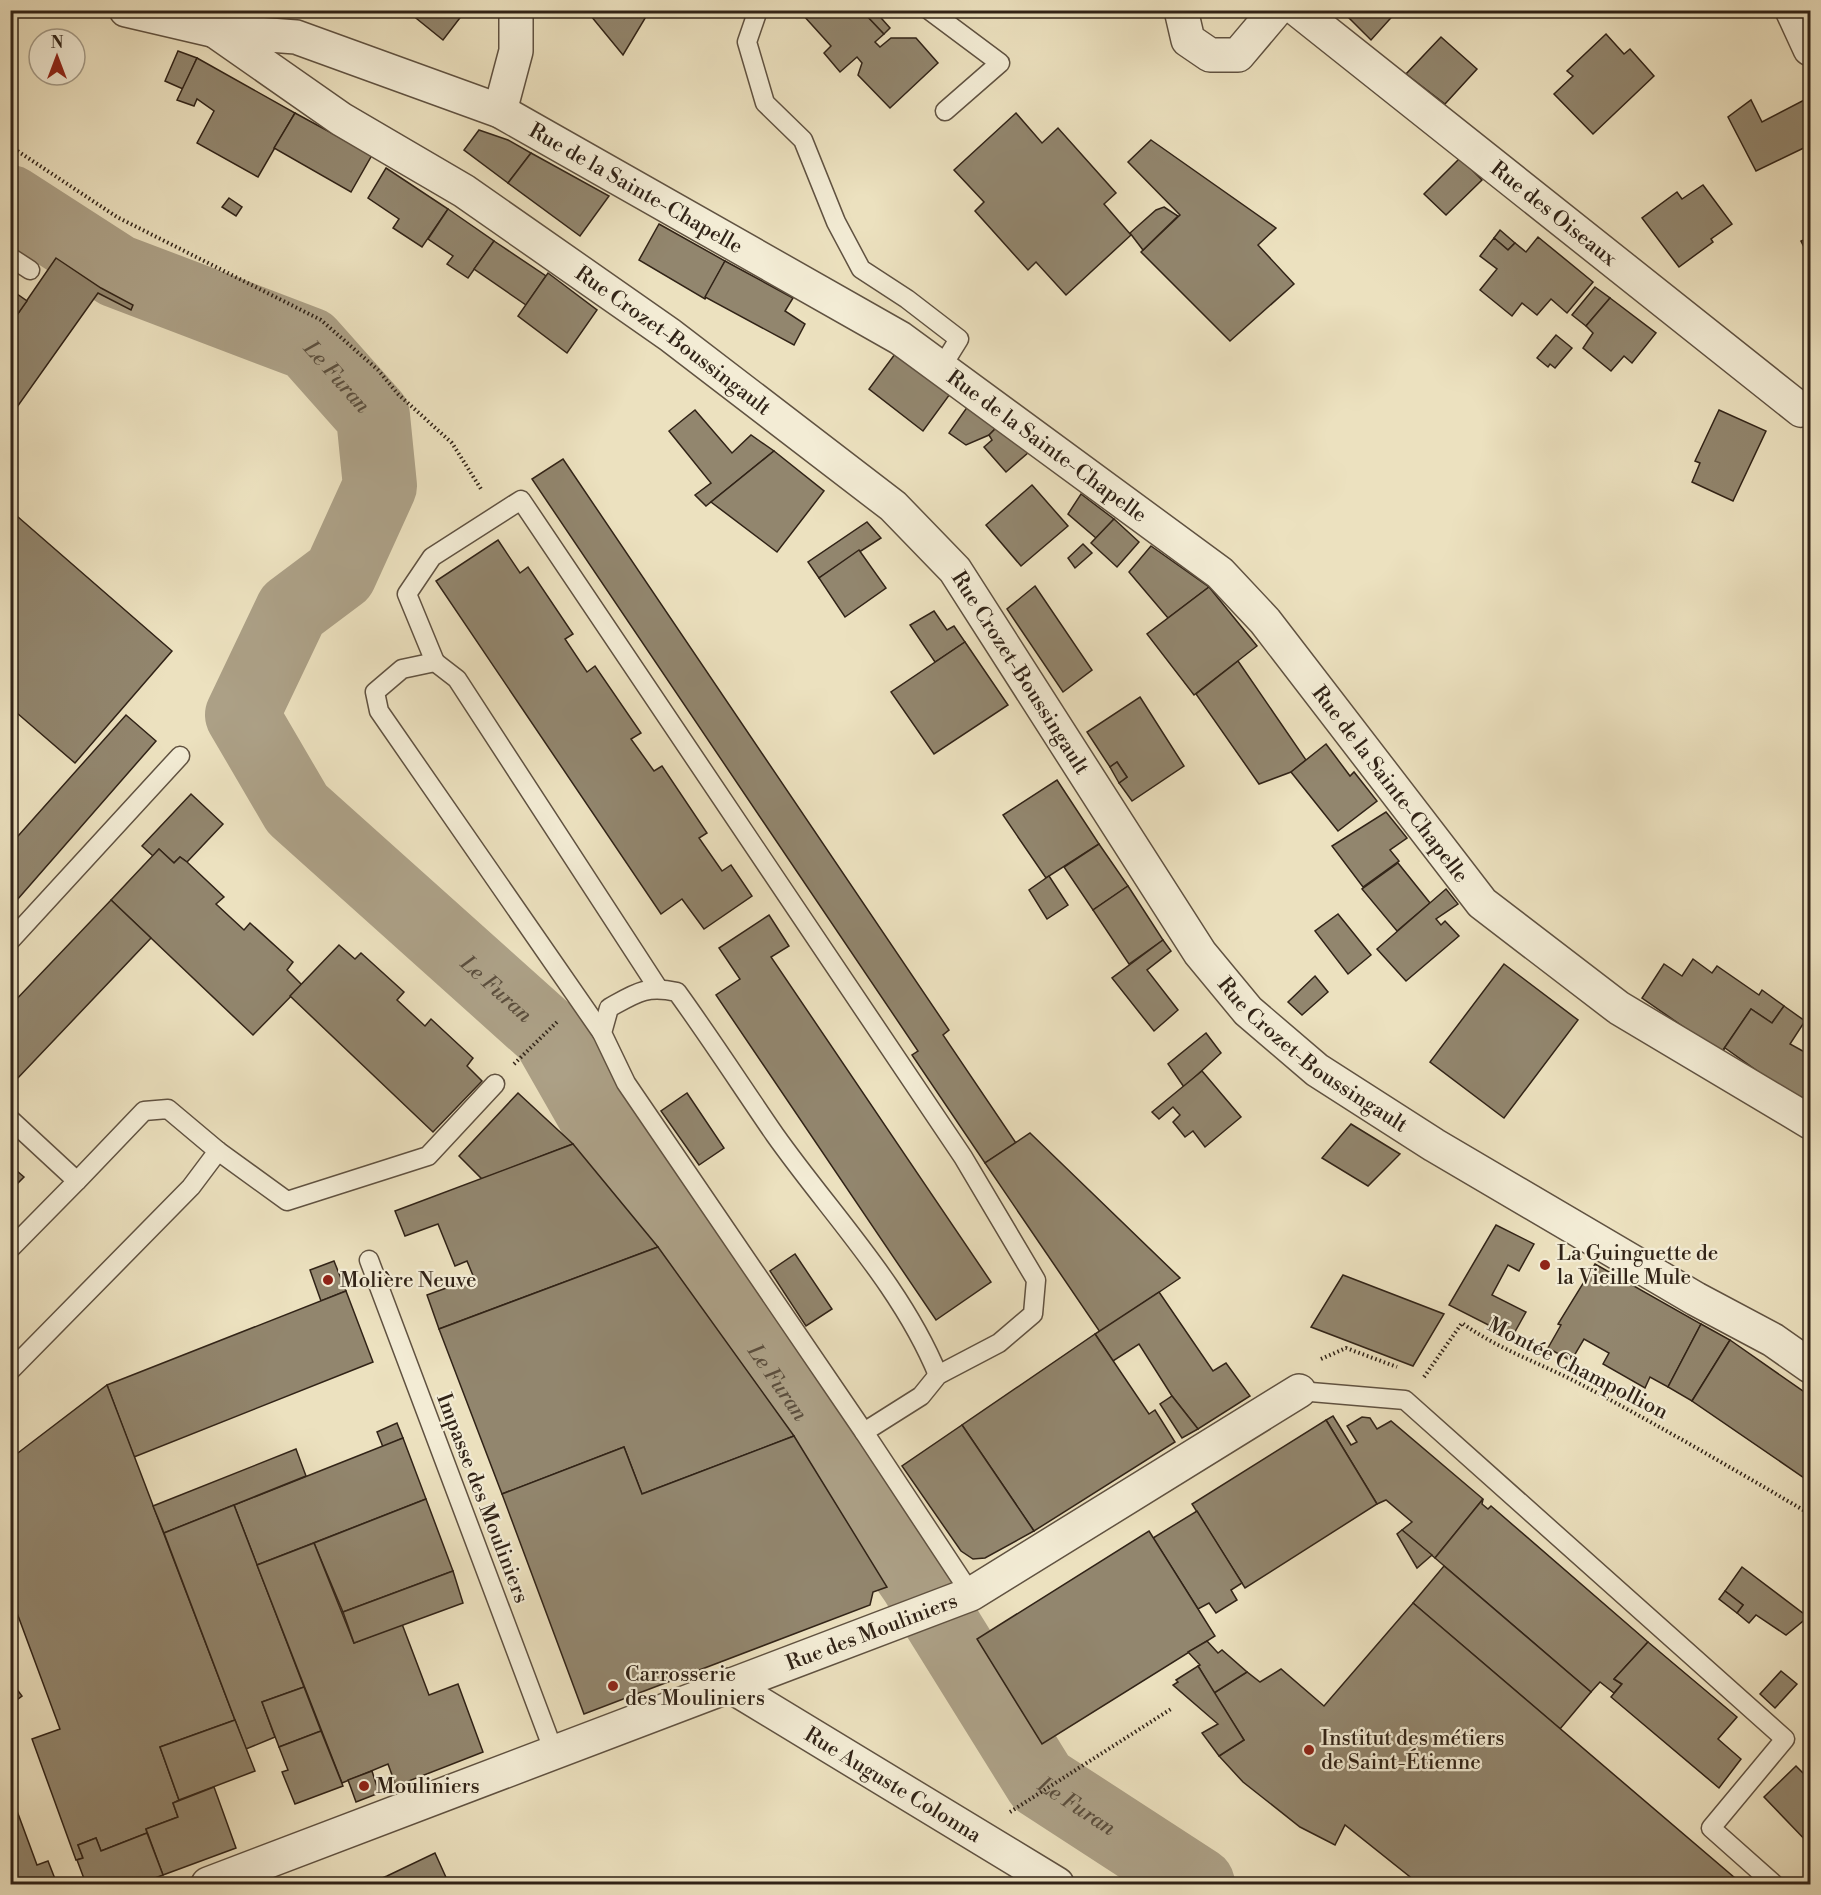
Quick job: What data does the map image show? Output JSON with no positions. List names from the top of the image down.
{
  "streets": {
    "street": [
      "Rue de la Sainte-Chapelle",
      "Rue des Oiseaux",
      "Rue Crozet-Boussingault",
      "Rue des Mouliniers",
      "Rue Auguste Colonna"
    ],
    "lane": ["Impasse des Mouliniers"],
    "path": ["Montée Champollion"]
  },
  "crossings": [
    ["Rue de la Sainte-Chapelle", "Rue Crozet-Boussingault"],
    ["Impasse des Mouliniers", "Rue des Mouliniers"],
    ["Rue des Mouliniers", "Rue Auguste Colonna"]
  ],
  "water": ["Le Furan"],
  "places": [
    "La Guinguette de la Vieille Mule",
    "Molière Neuve",
    "Carrosserie des Mouliniers",
    "Institut des métiers de Saint-Étienne",
    "Mouliniers"
  ],
  "north": "top"
}
